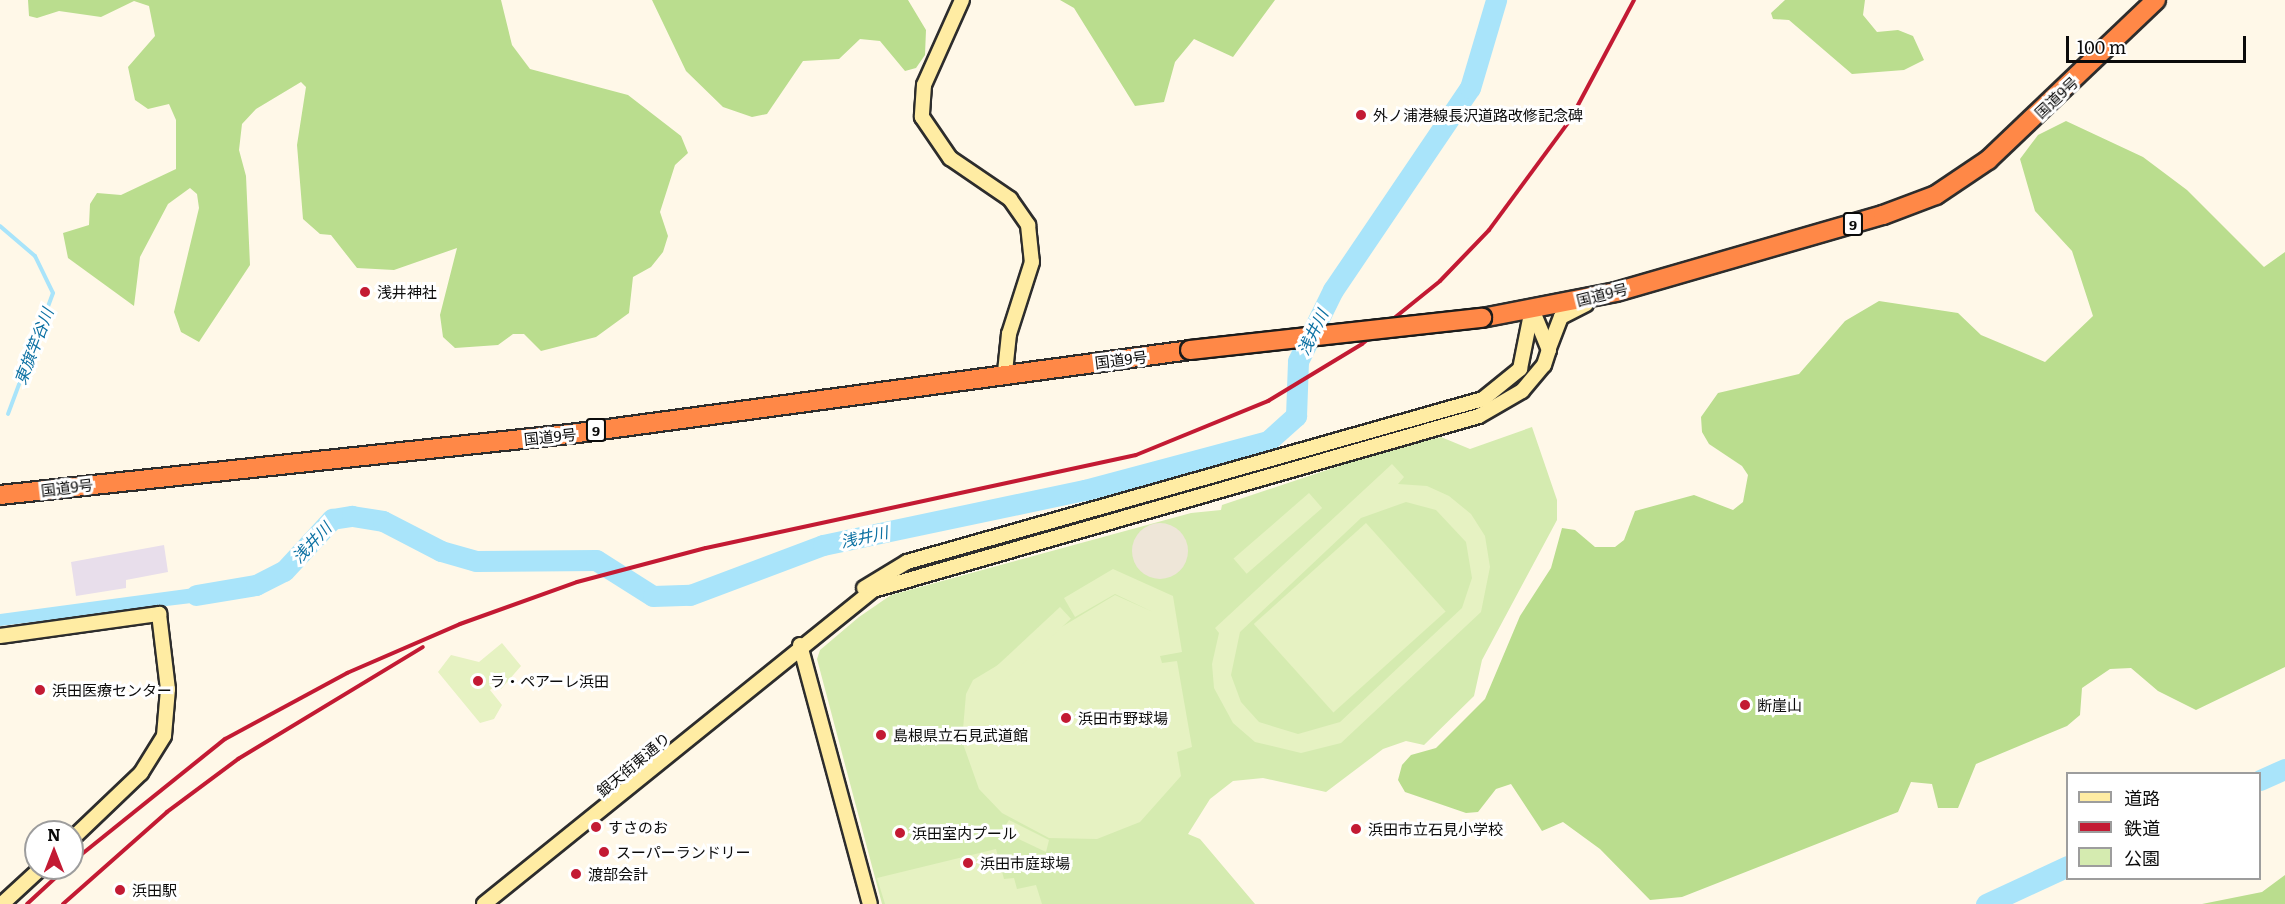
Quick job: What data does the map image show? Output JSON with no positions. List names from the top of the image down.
{
  "streets": {
    "highway": ["国道9号", "9"],
    "street": ["銀天街東通り"]
  },
  "water": ["浅井川", "東旗竿谷川"],
  "places": [
    "外ノ浦港線長沢道路改修記念碑",
    "浅井神社",
    "ラ・ペアーレ浜田",
    "浜田医療センター",
    "断崖山",
    "浜田市野球場",
    "島根県立石見武道館",
    "すさのお",
    "浜田市立石見小学校",
    "浜田室内プール",
    "スーパーランドリー",
    "浜田市庭球場",
    "渡部会計",
    "浜田駅"
  ],
  "legend": ["道路", "鉄道", "公園"],
  "scale_bar": "100 m",
  "north": "top"
}
